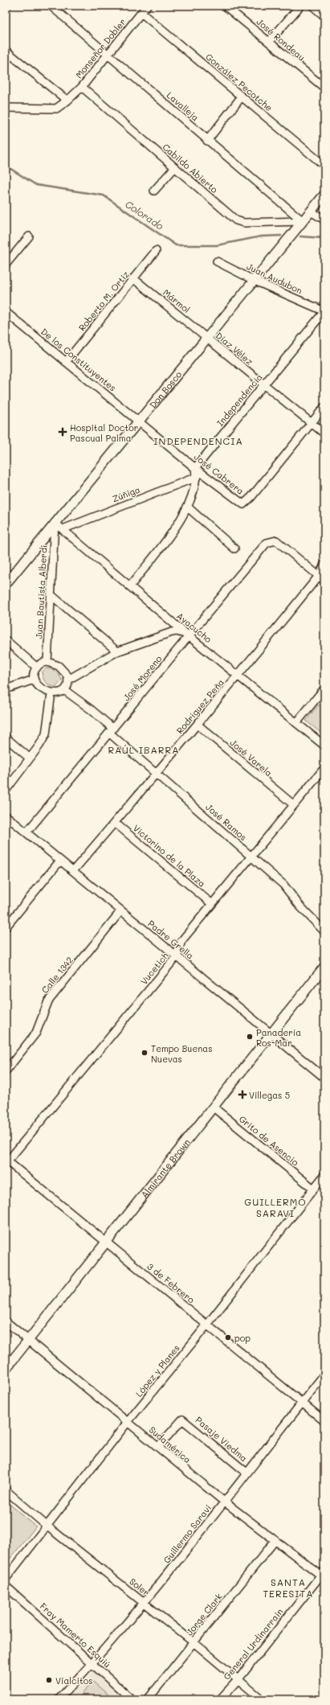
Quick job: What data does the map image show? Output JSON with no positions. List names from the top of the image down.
{
  "streets": {
    "main road": ["Don Bosco", "Almirante Brown"],
    "street": [
      "José Rondeau",
      "Monseñor Dobler",
      "González Pecotche",
      "Lavalleja",
      "Cabildo Abierto",
      "Juan Audubon",
      "Roberto M. Ortiz",
      "Mármol",
      "Díaz Vélez",
      "De los Constituyentes",
      "Independencia",
      "José Cabrera",
      "Zúñiga",
      "Juan Bautista Alberdi",
      "Ayacucho",
      "José Moreno",
      "Rodríguez Peña",
      "José Varela",
      "José Ramos",
      "Victorino de la Plaza",
      "Padre Grella",
      "Vucetich",
      "Calle 1342",
      "Grito de Asencio",
      "3 de Febrero",
      "López y Planes",
      "Pasaje Viedma",
      "Sudamérica",
      "Guillermo Saravi",
      "Soler",
      "Jorge Clark",
      "Fray Mamerto Esquiú",
      "General Urdinarrain"
    ]
  },
  "crossings": [
    ["Monseñor Dobler", "González Pecotche"],
    ["Monseñor Dobler", "Lavalleja"],
    ["Monseñor Dobler", "Cabildo Abierto"],
    ["Lavalleja", "Cabildo Abierto"],
    ["Lavalleja", "Don Bosco"],
    ["Cabildo Abierto", "Don Bosco"],
    ["Juan Audubon", "Don Bosco"],
    ["Juan Audubon", "Independencia"],
    ["Roberto M. Ortiz", "Mármol"],
    ["Roberto M. Ortiz", "De los Constituyentes"],
    ["Mármol", "Díaz Vélez"],
    ["Mármol", "Don Bosco"],
    ["Díaz Vélez", "Don Bosco"],
    ["Díaz Vélez", "Independencia"],
    ["Díaz Vélez", "José Cabrera"],
    ["De los Constituyentes", "Don Bosco"],
    ["De los Constituyentes", "José Cabrera"],
    ["Don Bosco", "José Cabrera"],
    ["Don Bosco", "Juan Bautista Alberdi"],
    ["Don Bosco", "Ayacucho"],
    ["Independencia", "José Cabrera"],
    ["Zúñiga", "Ayacucho"],
    ["Juan Bautista Alberdi", "Ayacucho"],
    ["Juan Bautista Alberdi", "José Ramos"],
    ["Ayacucho", "José Moreno"],
    ["Ayacucho", "Rodríguez Peña"],
    ["José Moreno", "Rodríguez Peña"],
    ["José Moreno", "José Ramos"],
    ["José Moreno", "Padre Grella"],
    ["Rodríguez Peña", "José Varela"],
    ["Rodríguez Peña", "José Ramos"],
    ["Rodríguez Peña", "Victorino de la Plaza"],
    ["Rodríguez Peña", "Padre Grella"],
    ["José Varela", "Vucetich"],
    ["José Ramos", "Vucetich"],
    ["Victorino de la Plaza", "Vucetich"],
    ["Padre Grella", "Vucetich"],
    ["Padre Grella", "Calle 1342"],
    ["Padre Grella", "Almirante Brown"],
    ["Vucetich", "3 de Febrero"],
    ["Grito de Asencio", "Almirante Brown"],
    ["Grito de Asencio", "López y Planes"],
    ["Almirante Brown", "3 de Febrero"],
    ["Almirante Brown", "Sudamérica"],
    ["3 de Febrero", "López y Planes"],
    ["3 de Febrero", "Guillermo Saravi"],
    ["López y Planes", "Sudamérica"],
    ["López y Planes", "Soler"],
    ["Pasaje Viedma", "Sudamérica"],
    ["Pasaje Viedma", "Guillermo Saravi"],
    ["Sudamérica", "Guillermo Saravi"],
    ["Sudamérica", "Jorge Clark"],
    ["Sudamérica", "General Urdinarrain"],
    ["Guillermo Saravi", "Soler"],
    ["Guillermo Saravi", "Fray Mamerto Esquiú"],
    ["Soler", "Jorge Clark"],
    ["Soler", "General Urdinarrain"]
  ],
  "districts": [
    "INDEPENDENCIA",
    "RAÚL IBARRA",
    "GUILLERMO SARAVI",
    "SANTA TERESITA"
  ],
  "water": ["Colorado"],
  "places": {
    "health": ["Hospital Doctor Pascual Palma", "Villegas 5"],
    "other": [
      "Panadería Ros-Mar",
      "Tempo Buenas Nuevas",
      "pop",
      "Vialcitos"
    ]
  }
}
